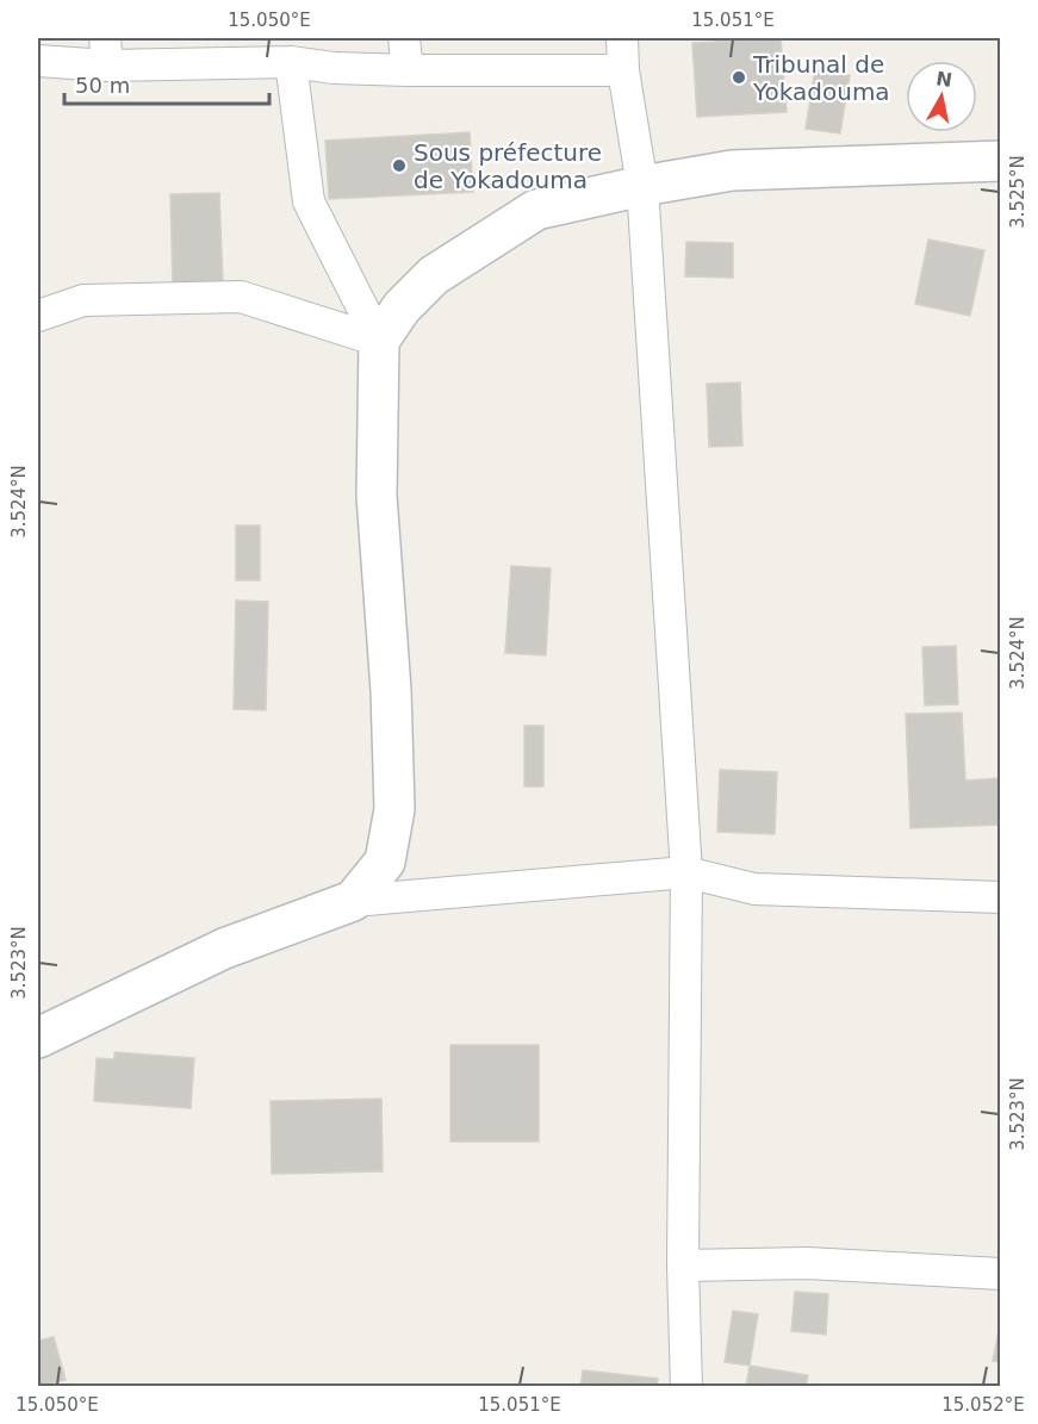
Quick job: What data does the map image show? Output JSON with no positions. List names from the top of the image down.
{
  "places": ["Tribunal de Yokadouma", "Sous préfecture de Yokadouma"],
  "scale_bar": "50 m",
  "north": "top",
  "coordinates": [
    "15.050°E",
    "15.051°E",
    "3.525°N",
    "3.524°N",
    "3.523°N",
    "15.052°E"
  ]
}
